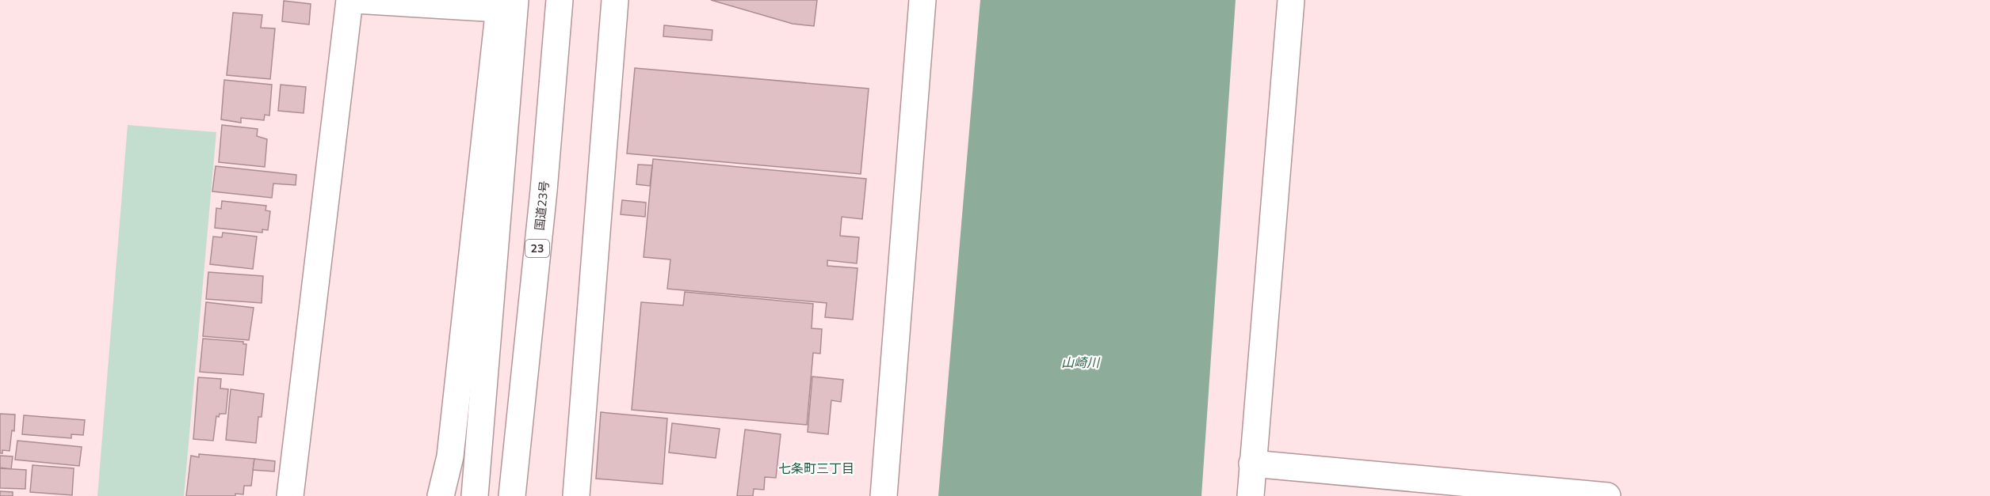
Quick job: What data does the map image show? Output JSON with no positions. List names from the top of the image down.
{
  "streets": {
    "main road": ["国道23号", "23"]
  },
  "districts": ["七条町三丁目"],
  "water": ["山崎川"]
}
